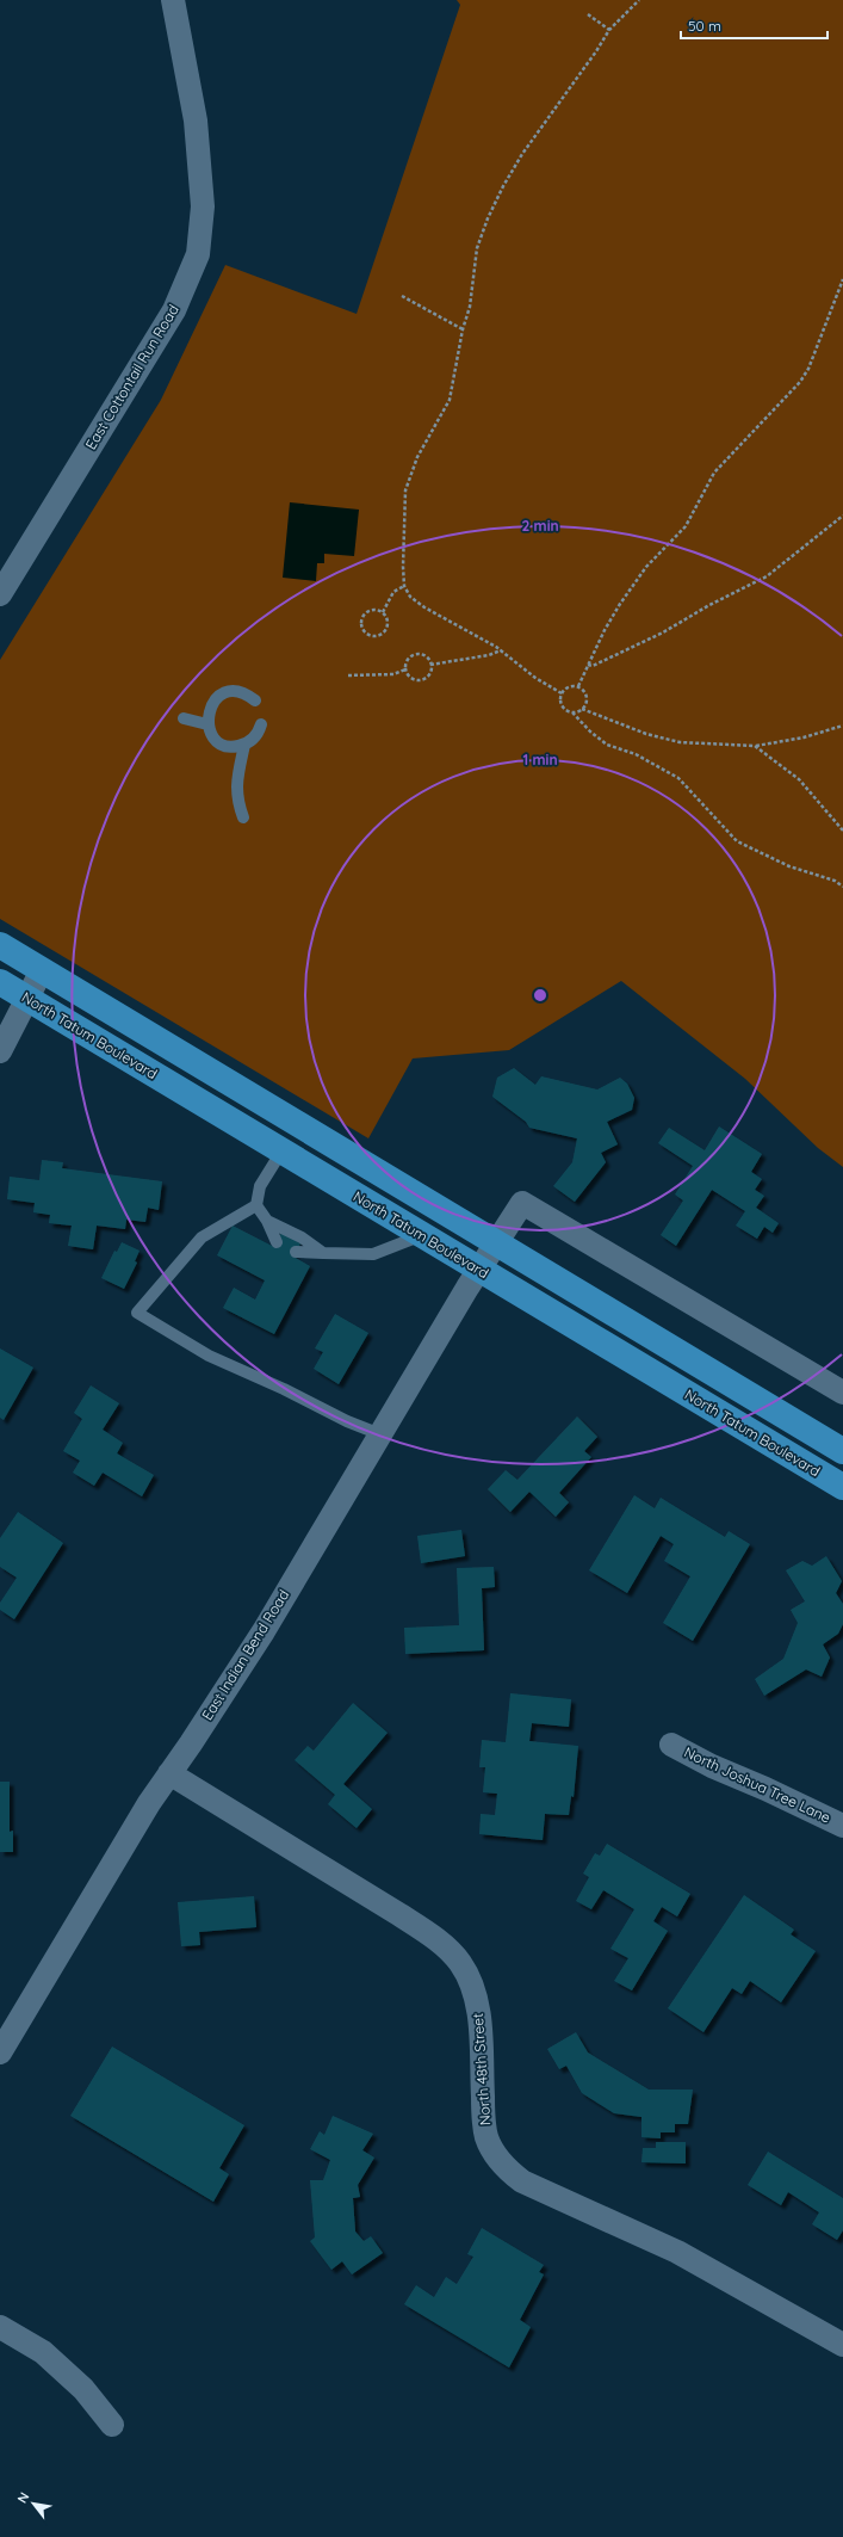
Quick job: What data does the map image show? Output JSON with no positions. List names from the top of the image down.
{
  "streets": {
    "main road": ["North Tatum Boulevard"],
    "street": [
      "East Cottontail Run Road",
      "East Indian Bend Road",
      "North Joshua Tree Lane",
      "North 48th Street"
    ]
  },
  "crossings": [
    ["North Tatum Boulevard", "East Indian Bend Road"],
    ["East Indian Bend Road", "North 48th Street"]
  ],
  "scale_bar": "50 m",
  "north": "top left",
  "rings": ["2 min", "1 min"]
}
